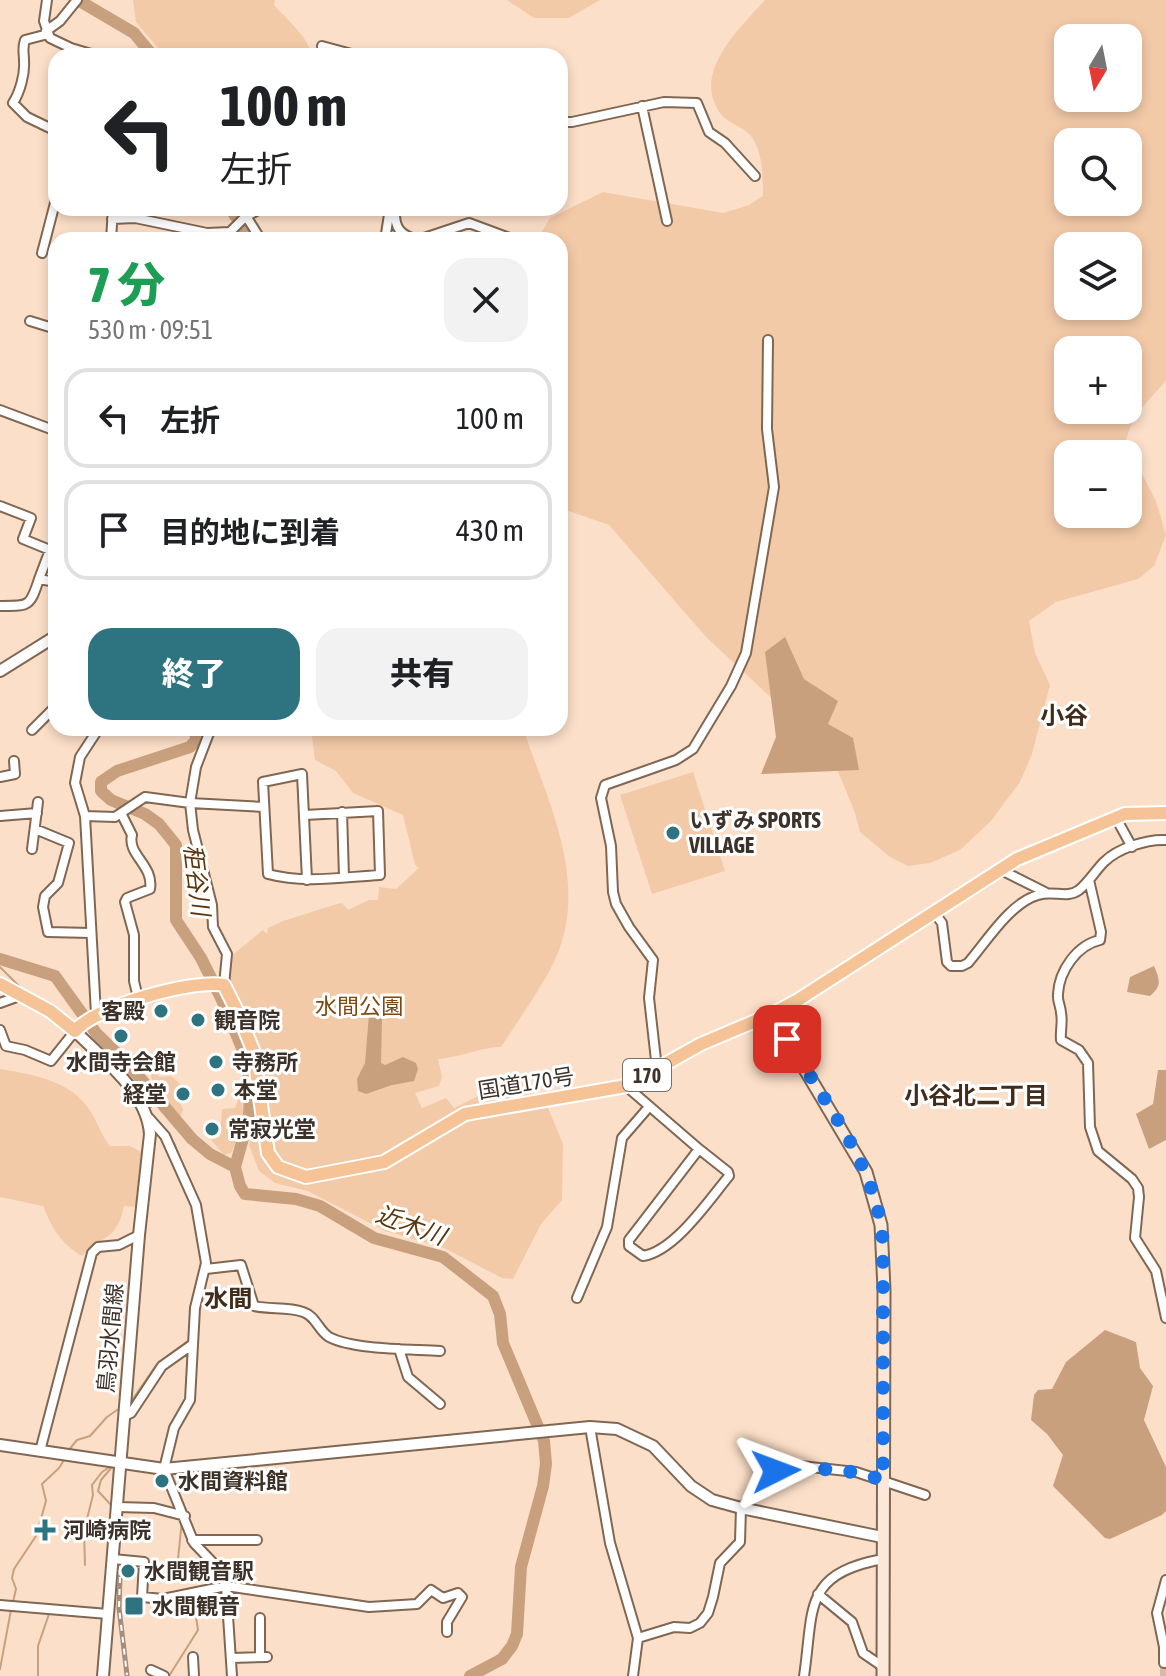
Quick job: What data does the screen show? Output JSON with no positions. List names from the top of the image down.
{
  "streets": {
    "highway": ["170", "国道170号"],
    "street": ["鳥羽水間線"]
  },
  "districts": ["小谷", "小谷北二丁目", "水間"],
  "water": ["秬谷川", "近木川"],
  "parks": ["水間公園"],
  "places": {
    "other": [
      "いずみ SPORTS VILLAGE",
      "客殿",
      "観音院",
      "水間寺会館",
      "寺務所",
      "本堂",
      "経堂",
      "常寂光堂",
      "水間資料館",
      "水間観音駅"
    ],
    "health": ["河崎病院"],
    "transit": ["水間観音"]
  },
  "north": "bottom",
  "page": {
    "map_buttons": ["+", "−"],
    "turn": ["100 m", "左折"],
    "heading": ["7 分", "530 m · 09:51"],
    "list": [
      {
        "name": "左折",
        "value": "100 m"
      },
      {
        "name": "目的地に到着",
        "value": "430 m"
      }
    ],
    "buttons": ["終了", "共有"]
  }
}
